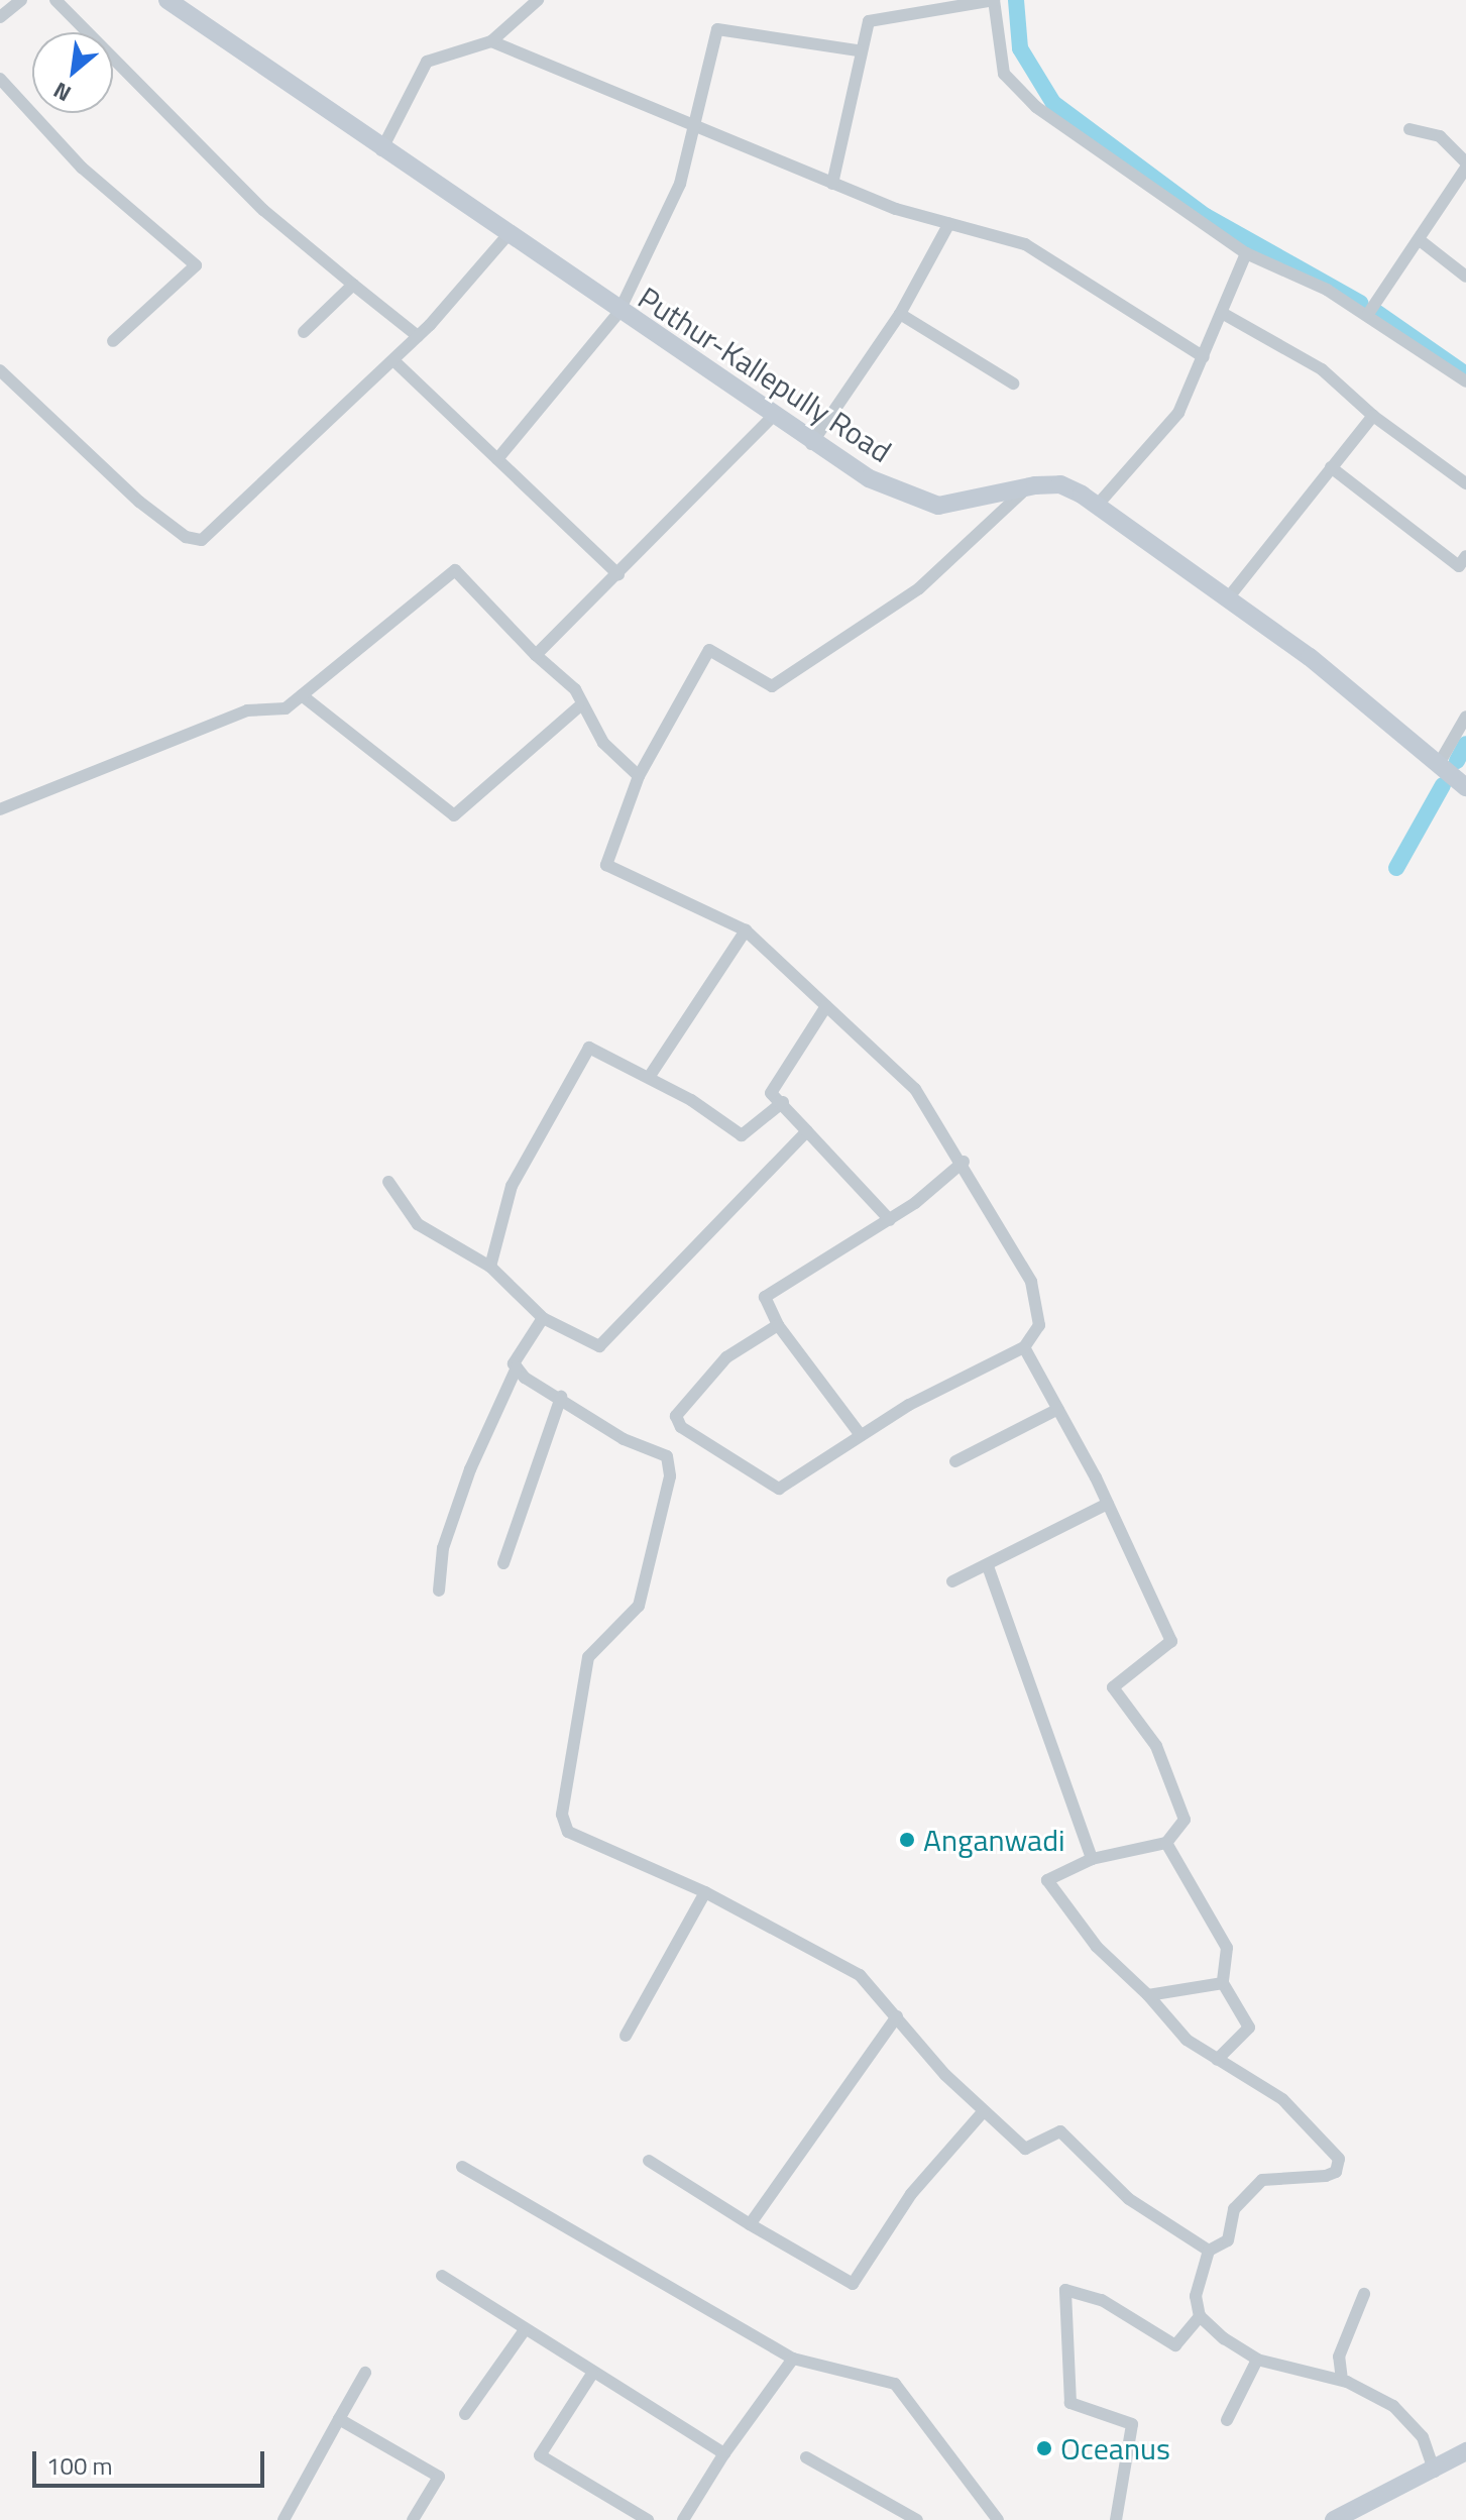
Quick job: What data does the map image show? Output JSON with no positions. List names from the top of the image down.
{
  "streets": {
    "main road": ["Puthur-Kallepully Road"]
  },
  "places": ["Anganwadi", "Oceanus"],
  "scale_bar": "100 m",
  "north": "bottom left"
}
